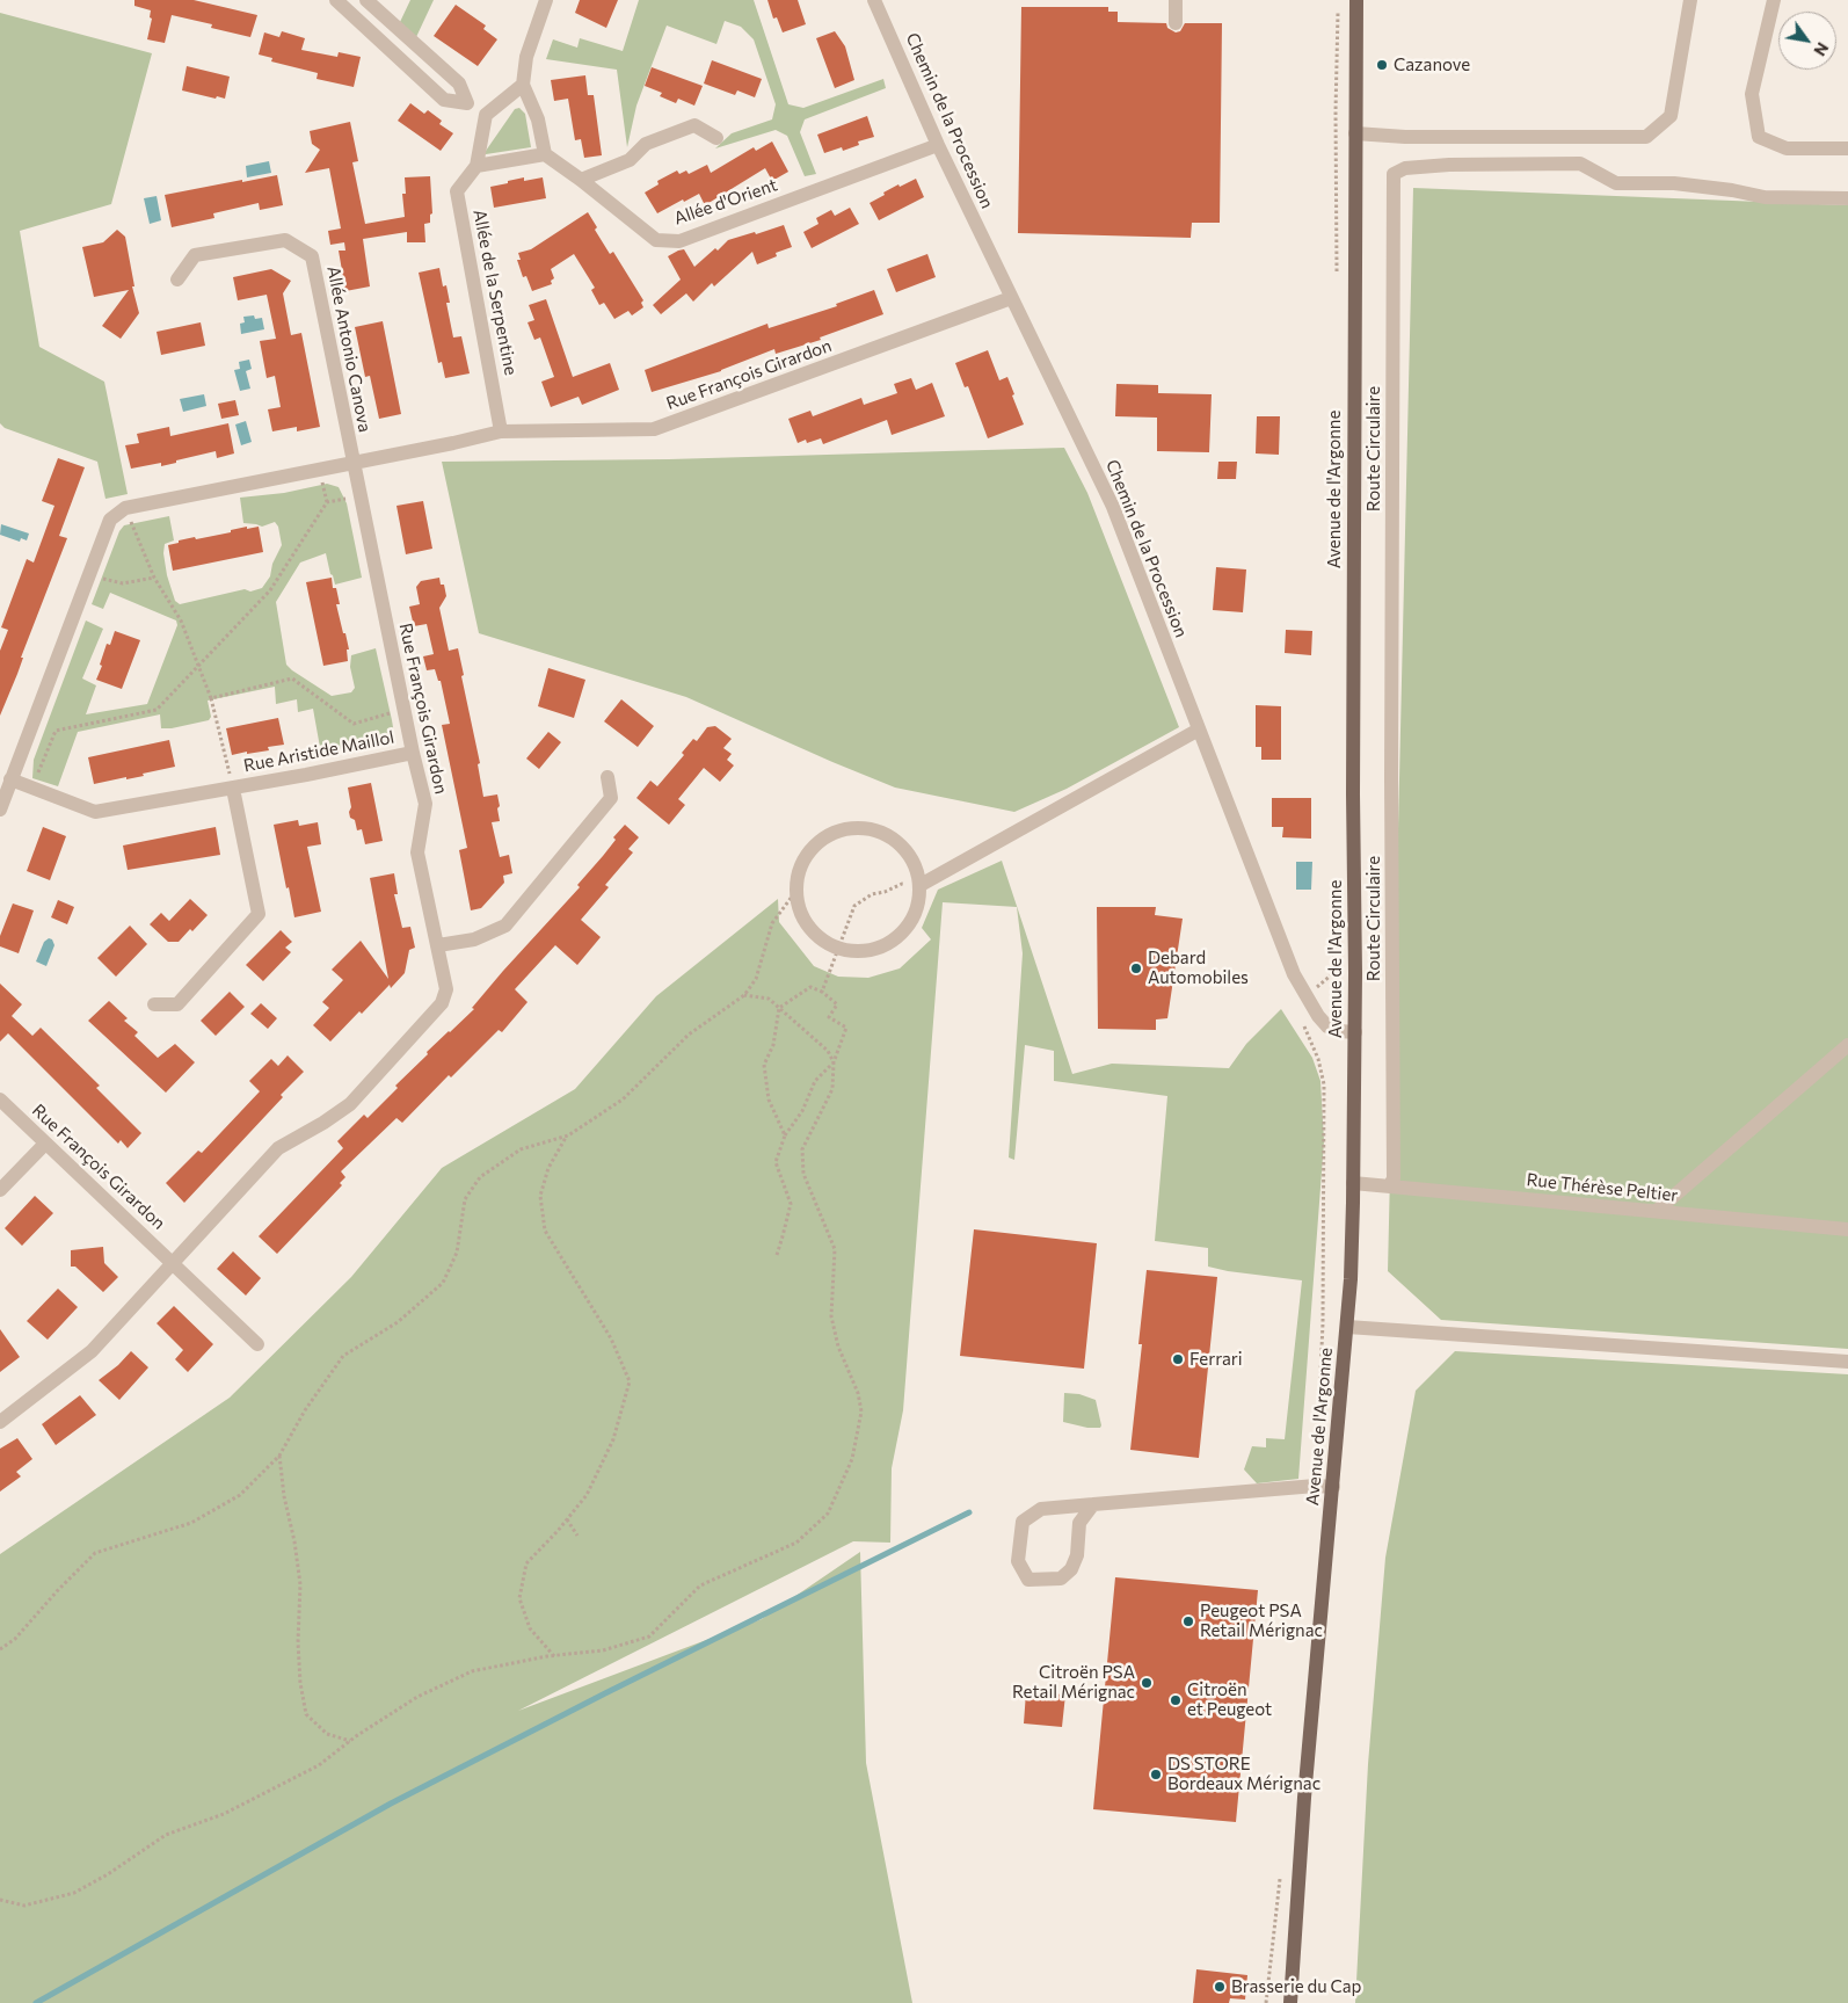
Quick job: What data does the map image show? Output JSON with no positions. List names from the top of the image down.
{
  "streets": {
    "main road": ["Avenue de l'Argonne"],
    "street": [
      "Chemin de la Procession",
      "Allée d'Orient",
      "Allée de la Serpentine",
      "Allée Antonio Canova",
      "Rue François Girardon",
      "Route Circulaire",
      "Rue Aristide Maillol",
      "Rue Thérèse Peltier"
    ]
  },
  "crossings": [
    ["Chemin de la Procession", "Allée d'Orient"],
    ["Chemin de la Procession", "Rue François Girardon"],
    ["Chemin de la Procession", "Avenue de l'Argonne"],
    ["Allée de la Serpentine", "Rue François Girardon"],
    ["Allée Antonio Canova", "Rue François Girardon"],
    ["Rue François Girardon", "Rue Aristide Maillol"],
    ["Route Circulaire", "Rue Thérèse Peltier"],
    ["Avenue de l'Argonne", "Rue Thérèse Peltier"]
  ],
  "places": [
    "Cazanove",
    "Debard Automobiles",
    "Ferrari",
    "Peugeot PSA Retail Mérignac",
    "Citroën PSA Retail Mérignac",
    "Citroën et Peugeot",
    "DS STORE Bordeaux Mérignac",
    "Brasserie du Cap"
  ],
  "north": "bottom right"
}
